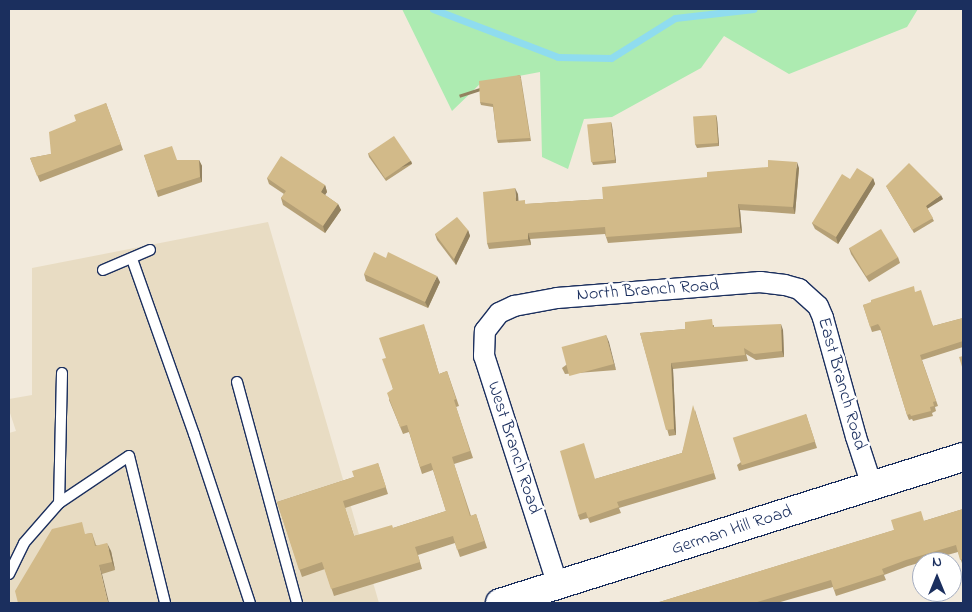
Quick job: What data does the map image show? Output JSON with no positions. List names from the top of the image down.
{
  "streets": {
    "street": [
      "North Branch Road",
      "East Branch Road",
      "West Branch Road",
      "German Hill Road"
    ]
  },
  "crossings": [
    ["North Branch Road", "East Branch Road"],
    ["North Branch Road", "West Branch Road"],
    ["East Branch Road", "German Hill Road"],
    ["West Branch Road", "German Hill Road"]
  ],
  "north": "top"
}
